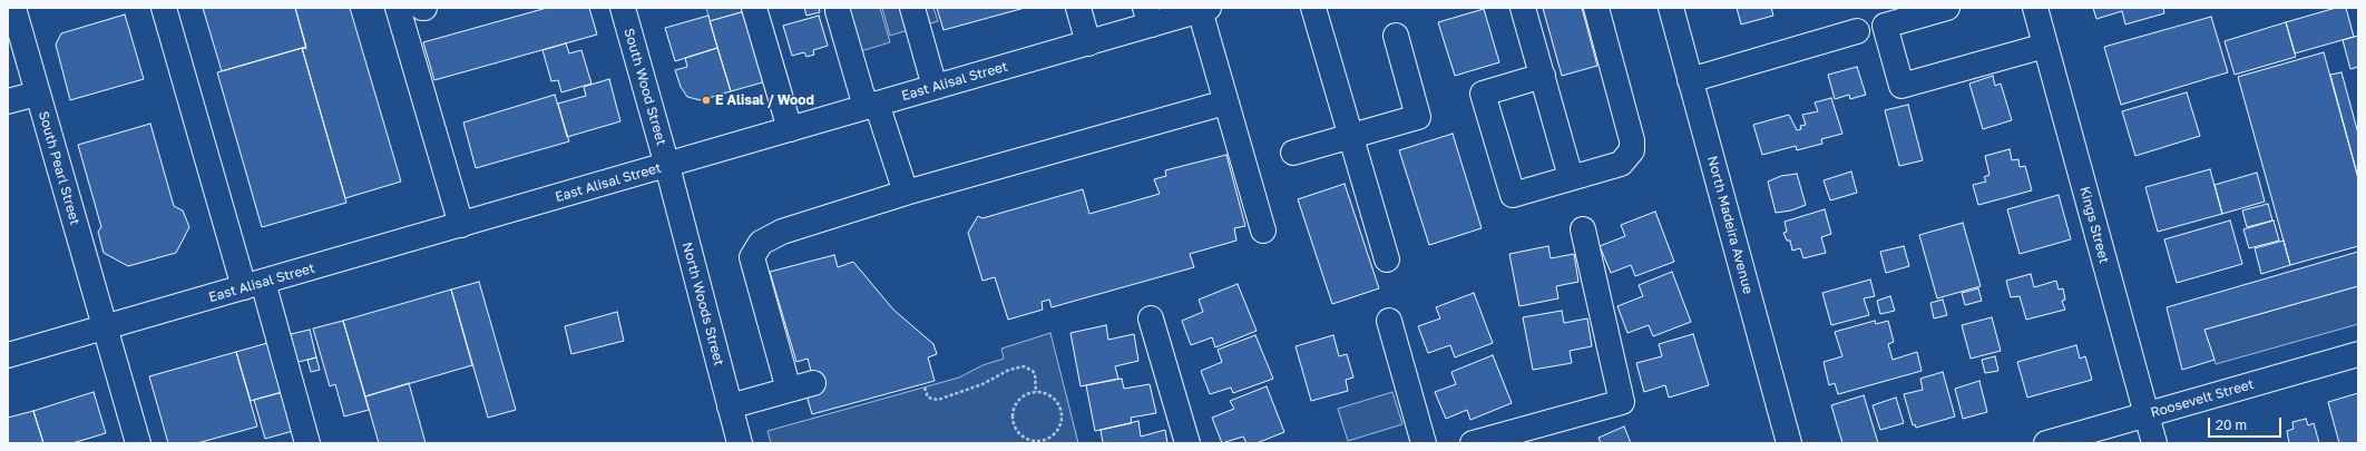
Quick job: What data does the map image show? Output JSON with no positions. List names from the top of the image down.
{
  "streets": {
    "street": [
      "East Alisal Street",
      "South Wood Street",
      "South Pearl Street",
      "North Madeira Avenue",
      "Kings Street",
      "North Woods Street",
      "Roosevelt Street"
    ]
  },
  "crossings": [
    ["East Alisal Street", "South Wood Street"],
    ["East Alisal Street", "South Pearl Street"],
    ["East Alisal Street", "North Woods Street"],
    ["South Wood Street", "North Woods Street"],
    ["Kings Street", "Roosevelt Street"]
  ],
  "places": ["E Alisal / Wood"],
  "scale_bar": "20 m"
}
